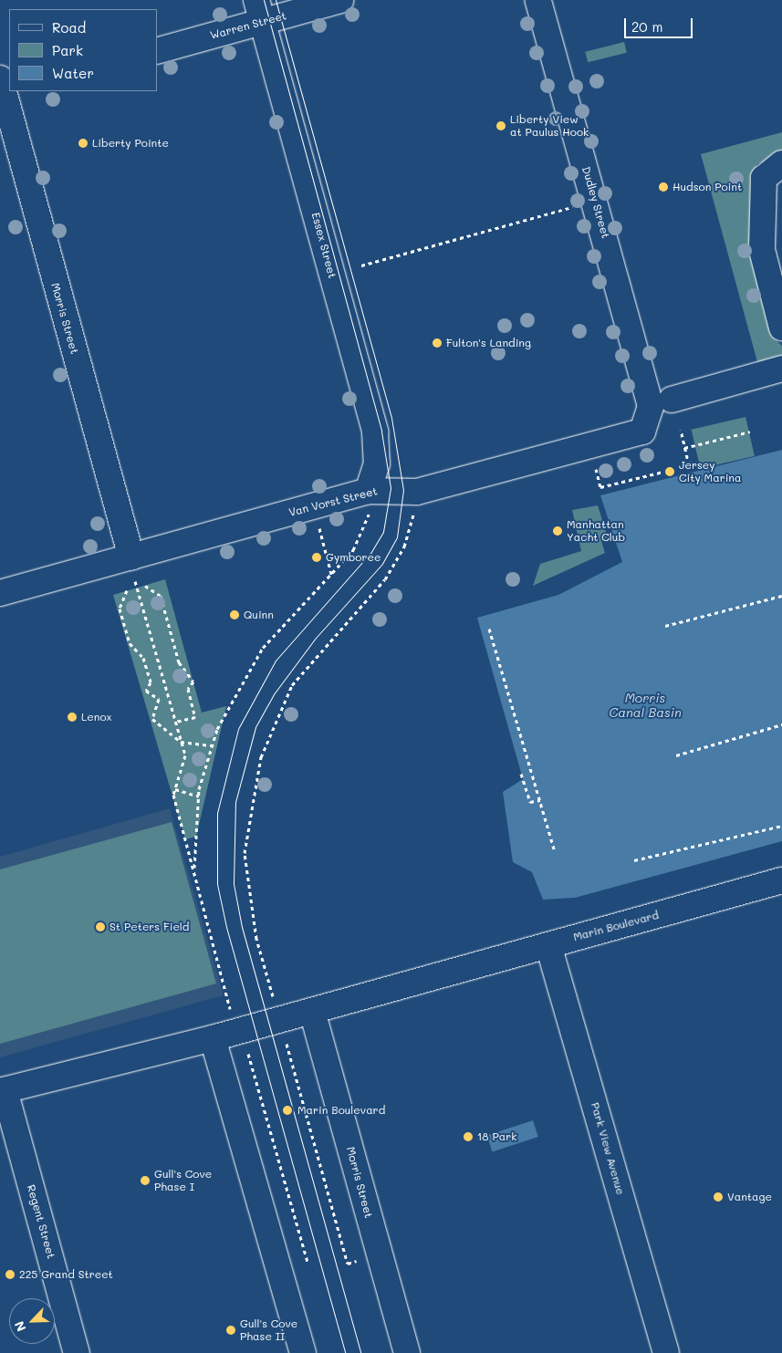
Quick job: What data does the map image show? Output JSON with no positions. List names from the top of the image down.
{
  "streets": {
    "street": [
      "Warren Street",
      "Dudley Street",
      "Essex Street",
      "Morris Street",
      "Van Vorst Street",
      "Marin Boulevard",
      "Park View Avenue",
      "Regent Street"
    ]
  },
  "crossings": [
    ["Warren Street", "Essex Street"],
    ["Dudley Street", "Van Vorst Street"],
    ["Essex Street", "Van Vorst Street"],
    ["Morris Street", "Van Vorst Street"],
    ["Morris Street", "Marin Boulevard"],
    ["Marin Boulevard", "Park View Avenue"],
    ["Marin Boulevard", "Regent Street"]
  ],
  "water": ["Morris Canal Basin"],
  "places": [
    "Liberty View at Paulus Hook",
    "Liberty Pointe",
    "Hudson Point",
    "Fulton's Landing",
    "Jersey City Marina",
    "Manhattan Yacht Club",
    "Gymboree",
    "Quinn",
    "Lenox",
    "St Peters Field",
    "Marin Boulevard",
    "18 Park",
    "Gull's Cove Phase I",
    "Vantage",
    "225 Grand Street",
    "Gull's Cove Phase II"
  ],
  "legend": ["Road", "Park", "Water"],
  "scale_bar": "20 m",
  "north": "bottom left"
}
